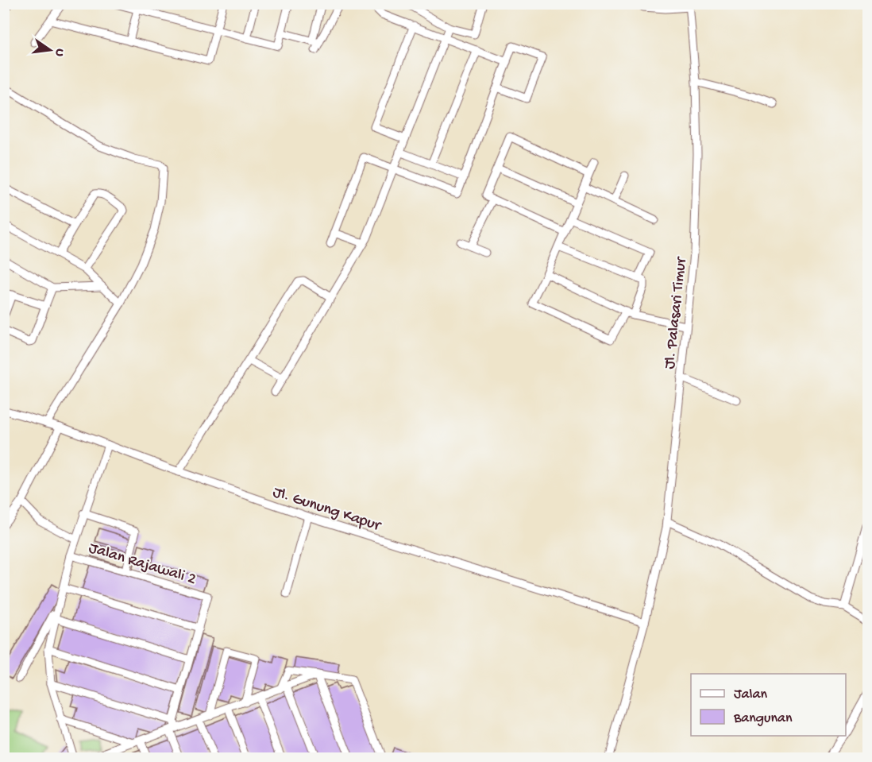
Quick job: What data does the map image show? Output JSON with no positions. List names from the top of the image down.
{
  "streets": {
    "street": ["Jl. Palasari Timur", "Jl. Gunung Kapur", "Jalan Rajawali 2"]
  },
  "crossings": [
    ["Jl. Palasari Timur", "Jl. Gunung Kapur"]
  ],
  "legend": ["Jalan", "Bangunan"],
  "north": "right"
}
